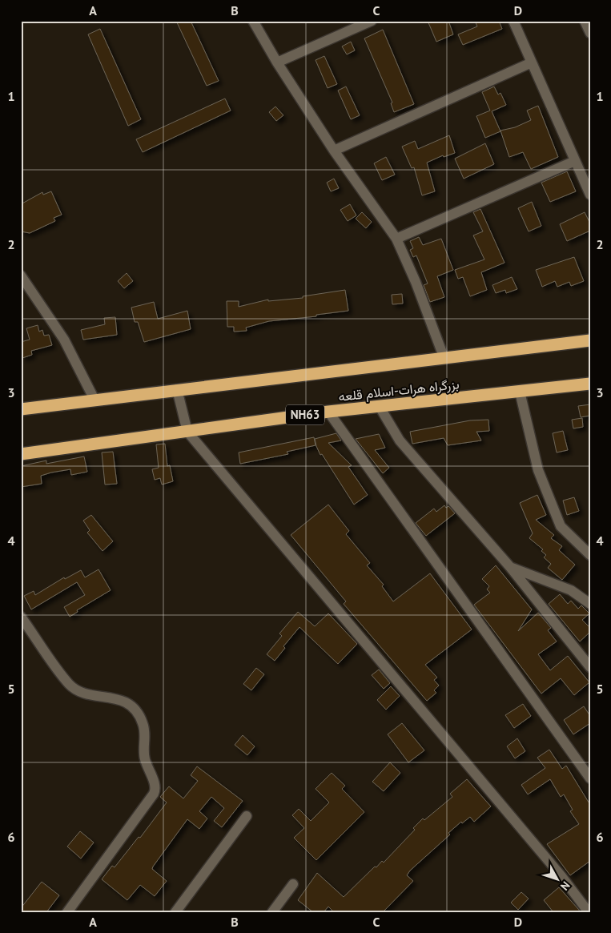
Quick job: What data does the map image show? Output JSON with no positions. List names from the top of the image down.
{
  "streets": {
    "highway": ["بزرگراه هرات-اسلام قلعه", "NH63"]
  },
  "north": "bottom right",
  "grid": {
    "columns": [
      "A",
      "B",
      "C",
      "D"
    ],
    "rows": [
      "1",
      "2",
      "3",
      "4",
      "5",
      "6"
    ]
  }
}
